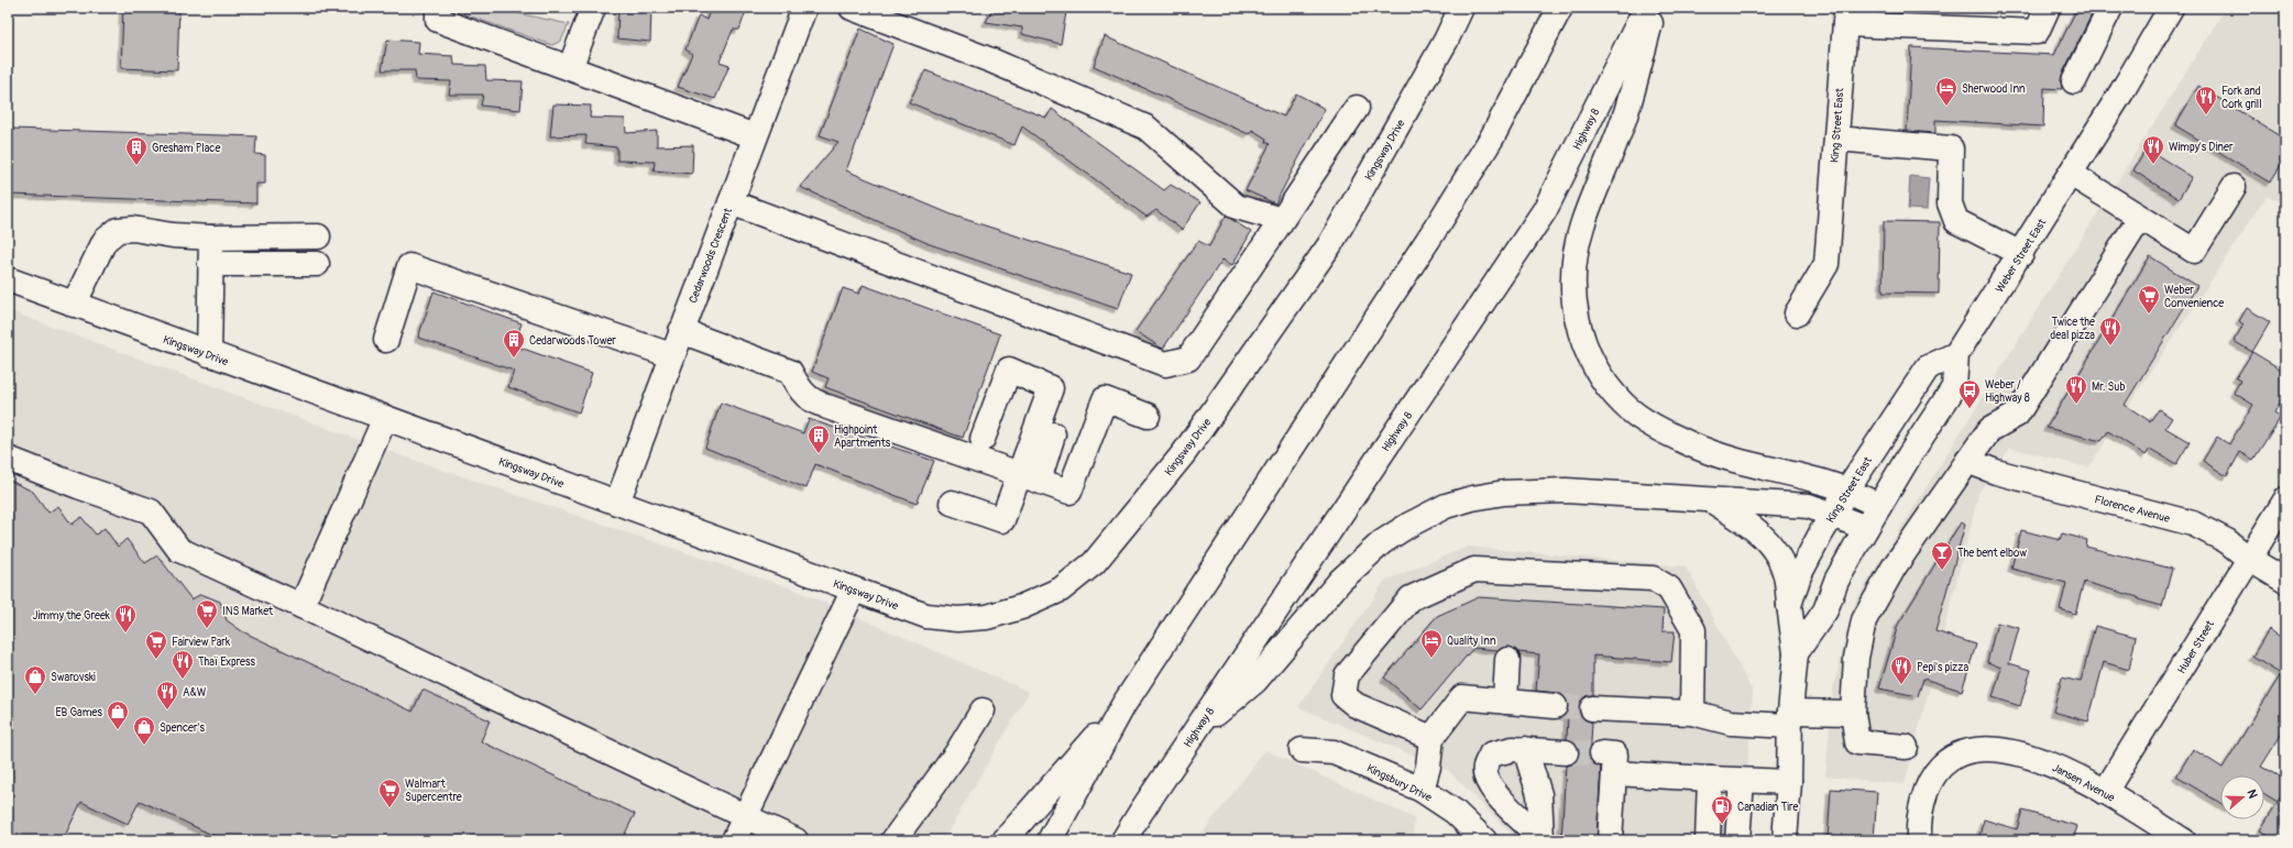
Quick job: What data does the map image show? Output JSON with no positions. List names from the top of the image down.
{
  "streets": {
    "main road": [
      "King Street East",
      "Highway 8",
      "Kingsway Drive",
      "Cedarwoods Crescent",
      "Weber Street East",
      "Florence Avenue",
      "Huber Street",
      "Kingsbury Drive",
      "Jansen Avenue"
    ]
  },
  "crossings": [
    ["King Street East", "Weber Street East"],
    ["Kingsway Drive", "Cedarwoods Crescent"],
    ["Florence Avenue", "Huber Street"],
    ["Huber Street", "Jansen Avenue"]
  ],
  "places": {
    "hotel": ["Sherwood Inn", "Quality Inn"],
    "restaurant": [
      "Fork and Cork grill",
      "Wimpy's Diner",
      "Twice the deal pizza",
      "Mr. Sub",
      "Jimmy the Greek",
      "Thaï Express",
      "Pepi's pizza",
      "A&W"
    ],
    "building": ["Gresham Place", "Cedarwoods Tower", "Highpoint Apartments"],
    "supermarket": [
      "Weber Convenience",
      "INS Market",
      "Fairview Park",
      "Walmart Supercentre"
    ],
    "bus stop": ["Weber / Highway 8"],
    "bar": ["The bent elbow"],
    "shop": ["Swarovski", "EB Games", "Spencer's"],
    "fuel station": ["Canadian Tire"]
  },
  "north": "right"
}
